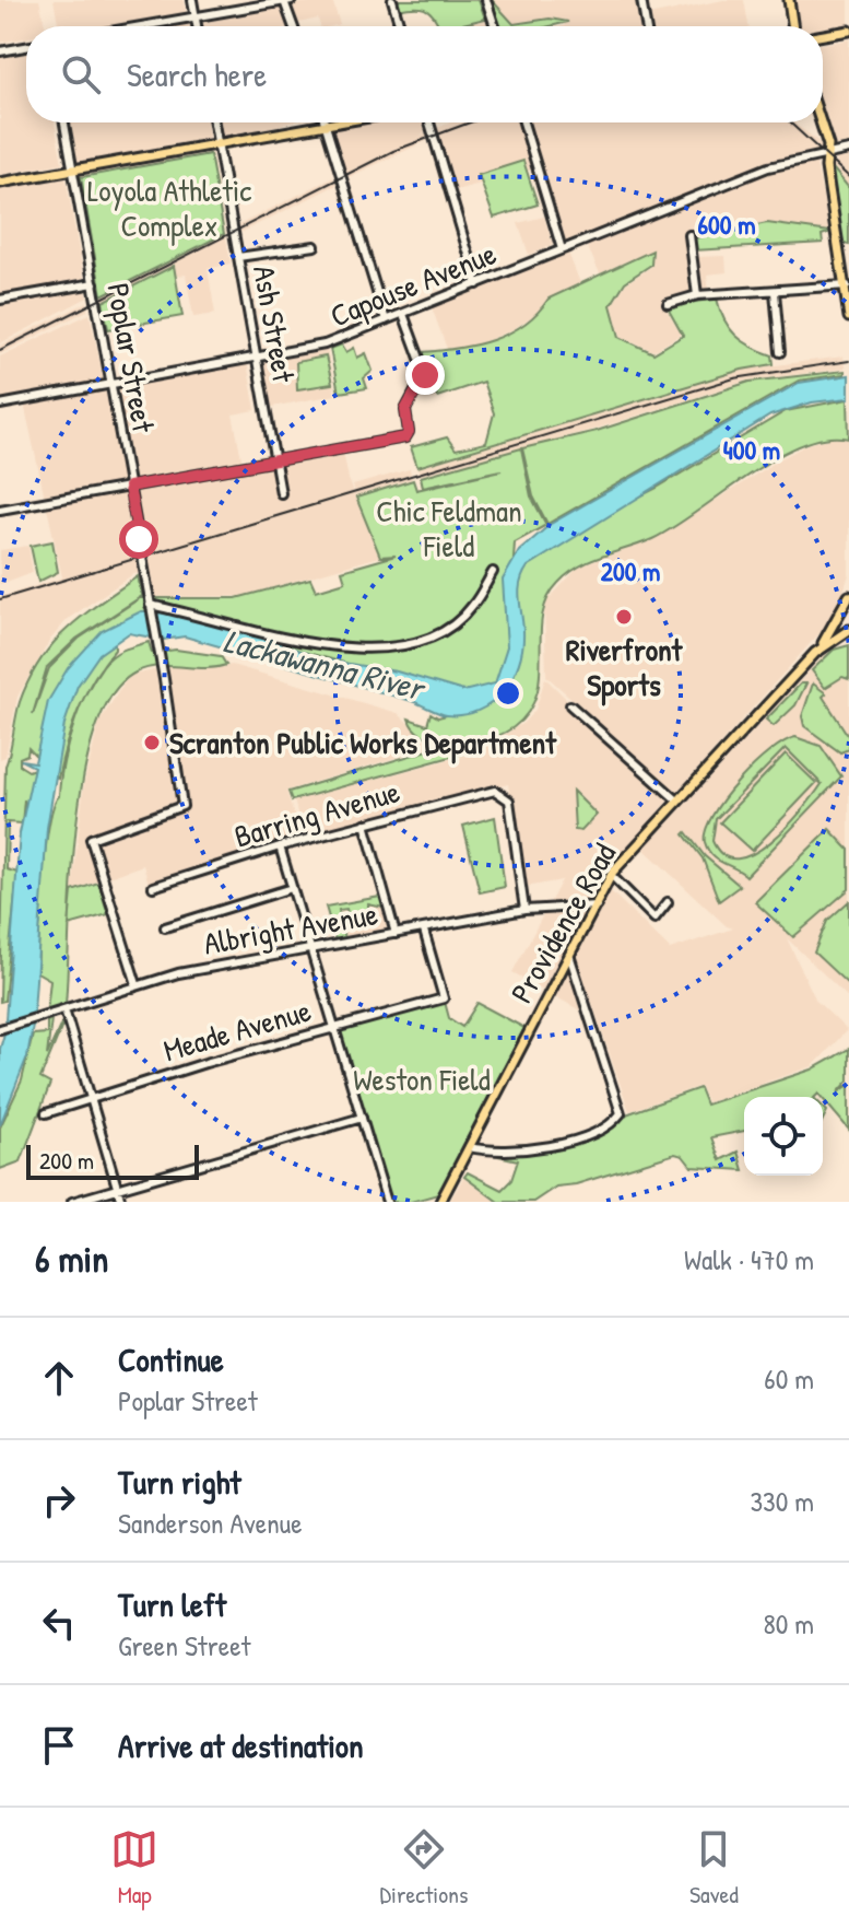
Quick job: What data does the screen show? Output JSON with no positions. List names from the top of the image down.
{
  "streets": {
    "main road": ["Providence Road"],
    "street": [
      "Capouse Avenue",
      "Ash Street",
      "Poplar Street",
      "Barring Avenue",
      "Albright Avenue",
      "Meade Avenue"
    ]
  },
  "crossings": [
    ["Capouse Avenue", "Ash Street"],
    ["Capouse Avenue", "Poplar Street"],
    ["Poplar Street", "Albright Avenue"],
    ["Barring Avenue", "Albright Avenue"],
    ["Providence Road", "Albright Avenue"],
    ["Albright Avenue", "Meade Avenue"]
  ],
  "water": ["Lackawanna River"],
  "parks": ["Loyola Athletic Complex", "Chic Feldman Field", "Weston Field"],
  "places": ["Riverfront Sports", "Scranton Public Works Department"],
  "scale_bar": "200 m",
  "page": {
    "search": "Search here",
    "scale": "200 m",
    "heading": ["6 min", "Walk · 470 m"],
    "list": [
      ["Continue", "Poplar Street", "60 m"],
      ["Turn right", "Sanderson Avenue", "330 m"],
      ["Turn left", "Green Street", "80 m"],
      "Arrive at destination"
    ],
    "nav": ["Map", "Directions", "Saved"]
  },
  "rings": ["600 m", "400 m", "200 m"]
}
